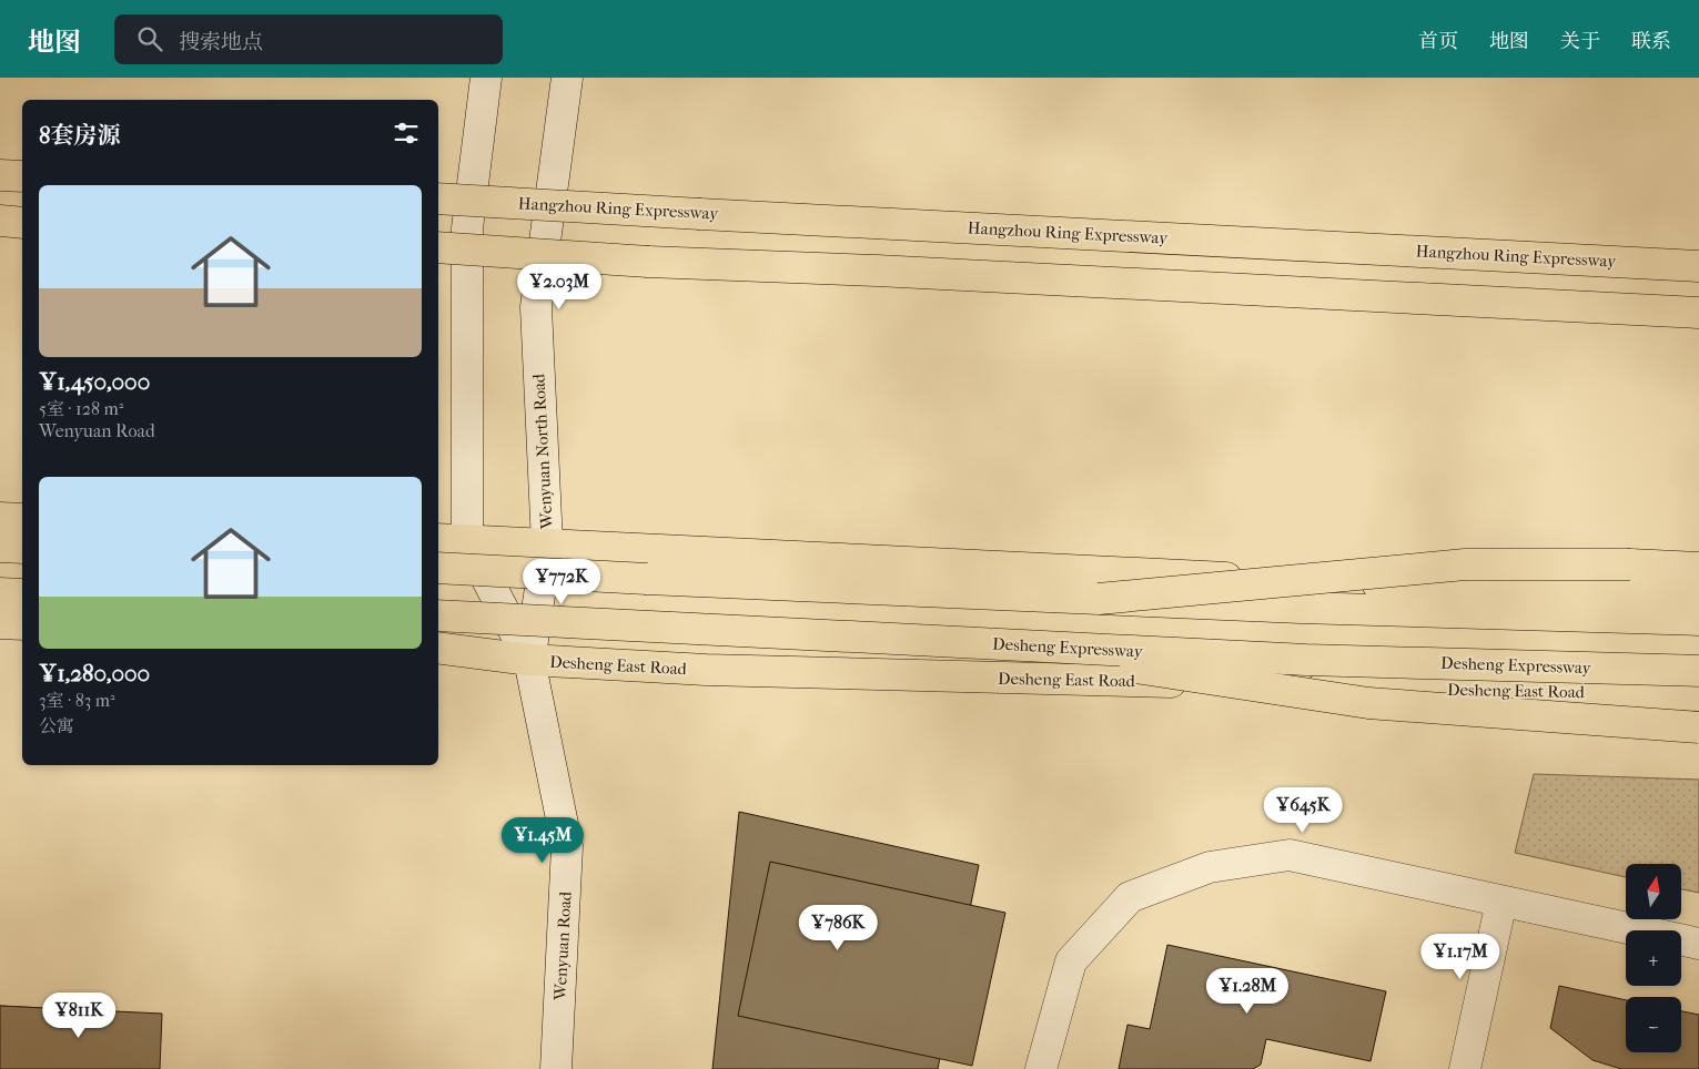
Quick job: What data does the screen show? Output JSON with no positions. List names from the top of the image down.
{
  "streets": {
    "main road": [
      "Hangzhou Ring Expressway",
      "Wenyuan North Road",
      "Desheng Expressway",
      "Desheng East Road",
      "Wenyuan Road"
    ]
  },
  "crossings": [
    ["Wenyuan North Road", "Desheng East Road"],
    ["Wenyuan North Road", "Wenyuan Road"],
    ["Desheng East Road", "Wenyuan Road"]
  ],
  "north": "top",
  "page": {
    "header": "地图",
    "search": "搜索地点",
    "nav": [
      "首页",
      "地图",
      "关于",
      "联系"
    ],
    "heading": "8套房源",
    "list": [
      {
        "name": "¥1,450,000",
        "note": "5室 · 128 m² · Wenyuan Road"
      },
      {
        "name": "¥1,280,000",
        "note": "3室 · 83 m² · 公寓"
      }
    ],
    "price": [
      "¥2.03M",
      "¥772K",
      "¥645K",
      "¥1.45M",
      "¥786K",
      "¥1.17M",
      "¥1.28M",
      "¥811K"
    ],
    "map_buttons": ["+", "−"]
  }
}
